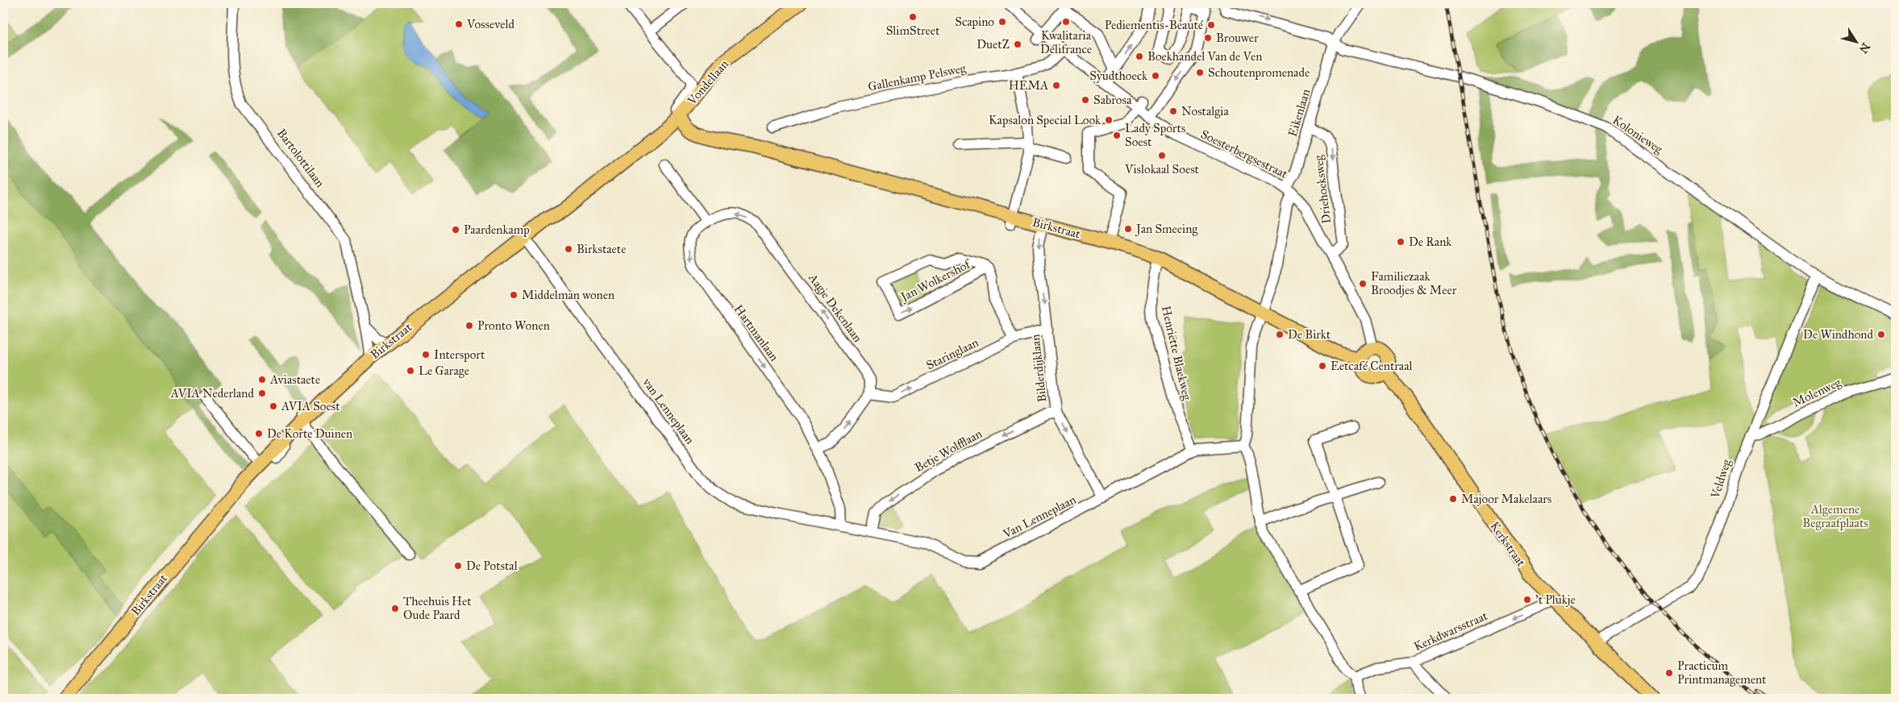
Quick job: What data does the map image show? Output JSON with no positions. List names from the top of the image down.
{
  "streets": {
    "main road": ["Vondellaan", "Birkstraat", "Kerkstraat"],
    "street": [
      "Gallenkamp Pelsweg",
      "Eikenlaan",
      "Kolonieweg",
      "Soesterbergsestraat",
      "Bartolottilaan",
      "Driehoeksweg",
      "Jan Wolkershof",
      "Aagje Dekenlaan",
      "Hartmanlaan",
      "Henriëtte Blaekweg",
      "Staringlaan",
      "Bilderdijklaan",
      "Molenweg",
      "van Lenneplaan",
      "Betje Wolfflaan",
      "Veldweg",
      "Van Lenneplaan",
      "Kerkdwarsstraat"
    ]
  },
  "crossings": [
    ["Gallenkamp Pelsweg", "Soesterbergsestraat"],
    ["Vondellaan", "Birkstraat"],
    ["Eikenlaan", "Kolonieweg"],
    ["Eikenlaan", "Soesterbergsestraat"],
    ["Eikenlaan", "Driehoeksweg"],
    ["Eikenlaan", "Birkstraat"],
    ["Eikenlaan", "Van Lenneplaan"],
    ["Kolonieweg", "Veldweg"],
    ["Soesterbergsestraat", "Driehoeksweg"],
    ["Soesterbergsestraat", "Birkstraat"],
    ["Soesterbergsestraat", "Kerkstraat"],
    ["Bartolottilaan", "Birkstraat"],
    ["Birkstraat", "Henriëtte Blaekweg"],
    ["Birkstraat", "Bilderdijklaan"],
    ["Birkstraat", "van Lenneplaan"],
    ["Birkstraat", "Kerkstraat"],
    ["Jan Wolkershof", "Staringlaan"],
    ["Aagje Dekenlaan", "Hartmanlaan"],
    ["Aagje Dekenlaan", "Staringlaan"],
    ["Hartmanlaan", "van Lenneplaan"],
    ["Hartmanlaan", "Van Lenneplaan"],
    ["Henriëtte Blaekweg", "Van Lenneplaan"],
    ["Staringlaan", "Bilderdijklaan"],
    ["Bilderdijklaan", "Betje Wolfflaan"],
    ["Bilderdijklaan", "Van Lenneplaan"],
    ["Molenweg", "Veldweg"],
    ["van Lenneplaan", "Van Lenneplaan"],
    ["Betje Wolfflaan", "Van Lenneplaan"],
    ["Veldweg", "Kerkstraat"],
    ["Kerkstraat", "Kerkdwarsstraat"]
  ],
  "one_way": [
    "Driehoeksweg",
    "Aagje Dekenlaan",
    "Hartmanlaan",
    "Staringlaan",
    "Bilderdijklaan",
    "Betje Wolfflaan",
    "Kerkdwarsstraat"
  ],
  "parks": ["Algemene Begraafplaats"],
  "places": [
    "SlimStreet",
    "Scapino",
    "Kwalitaria Délifrance",
    "Vosseveld",
    "Pediementis-Beauté",
    "Brouwer",
    "DuetZ",
    "Boekhandel Van de Ven",
    "Schoutenpromenade",
    "Syudthoeck",
    "HEMA",
    "Sabrosa",
    "Nostalgia",
    "Kapsalon Special Look",
    "Lady Sports Soest",
    "Vislokaal Soest",
    "Jan Smeeing",
    "Paardenkamp",
    "De Rank",
    "Birkstaete",
    "Familiezaak Broodjes & Meer",
    "Middelman wonen",
    "Pronto Wonen",
    "De Birkt",
    "De Windhond",
    "Intersport",
    "Eetcafé Centraal",
    "Le Garage",
    "Aviastaete",
    "AVIA Nederland",
    "AVIA Soest",
    "De Korte Duinen",
    "Majoor Makelaars",
    "De Potstal",
    "'t Plukje",
    "Theehuis Het Oude Paard",
    "Practicum Printmanagement"
  ],
  "north": "bottom right"
}
